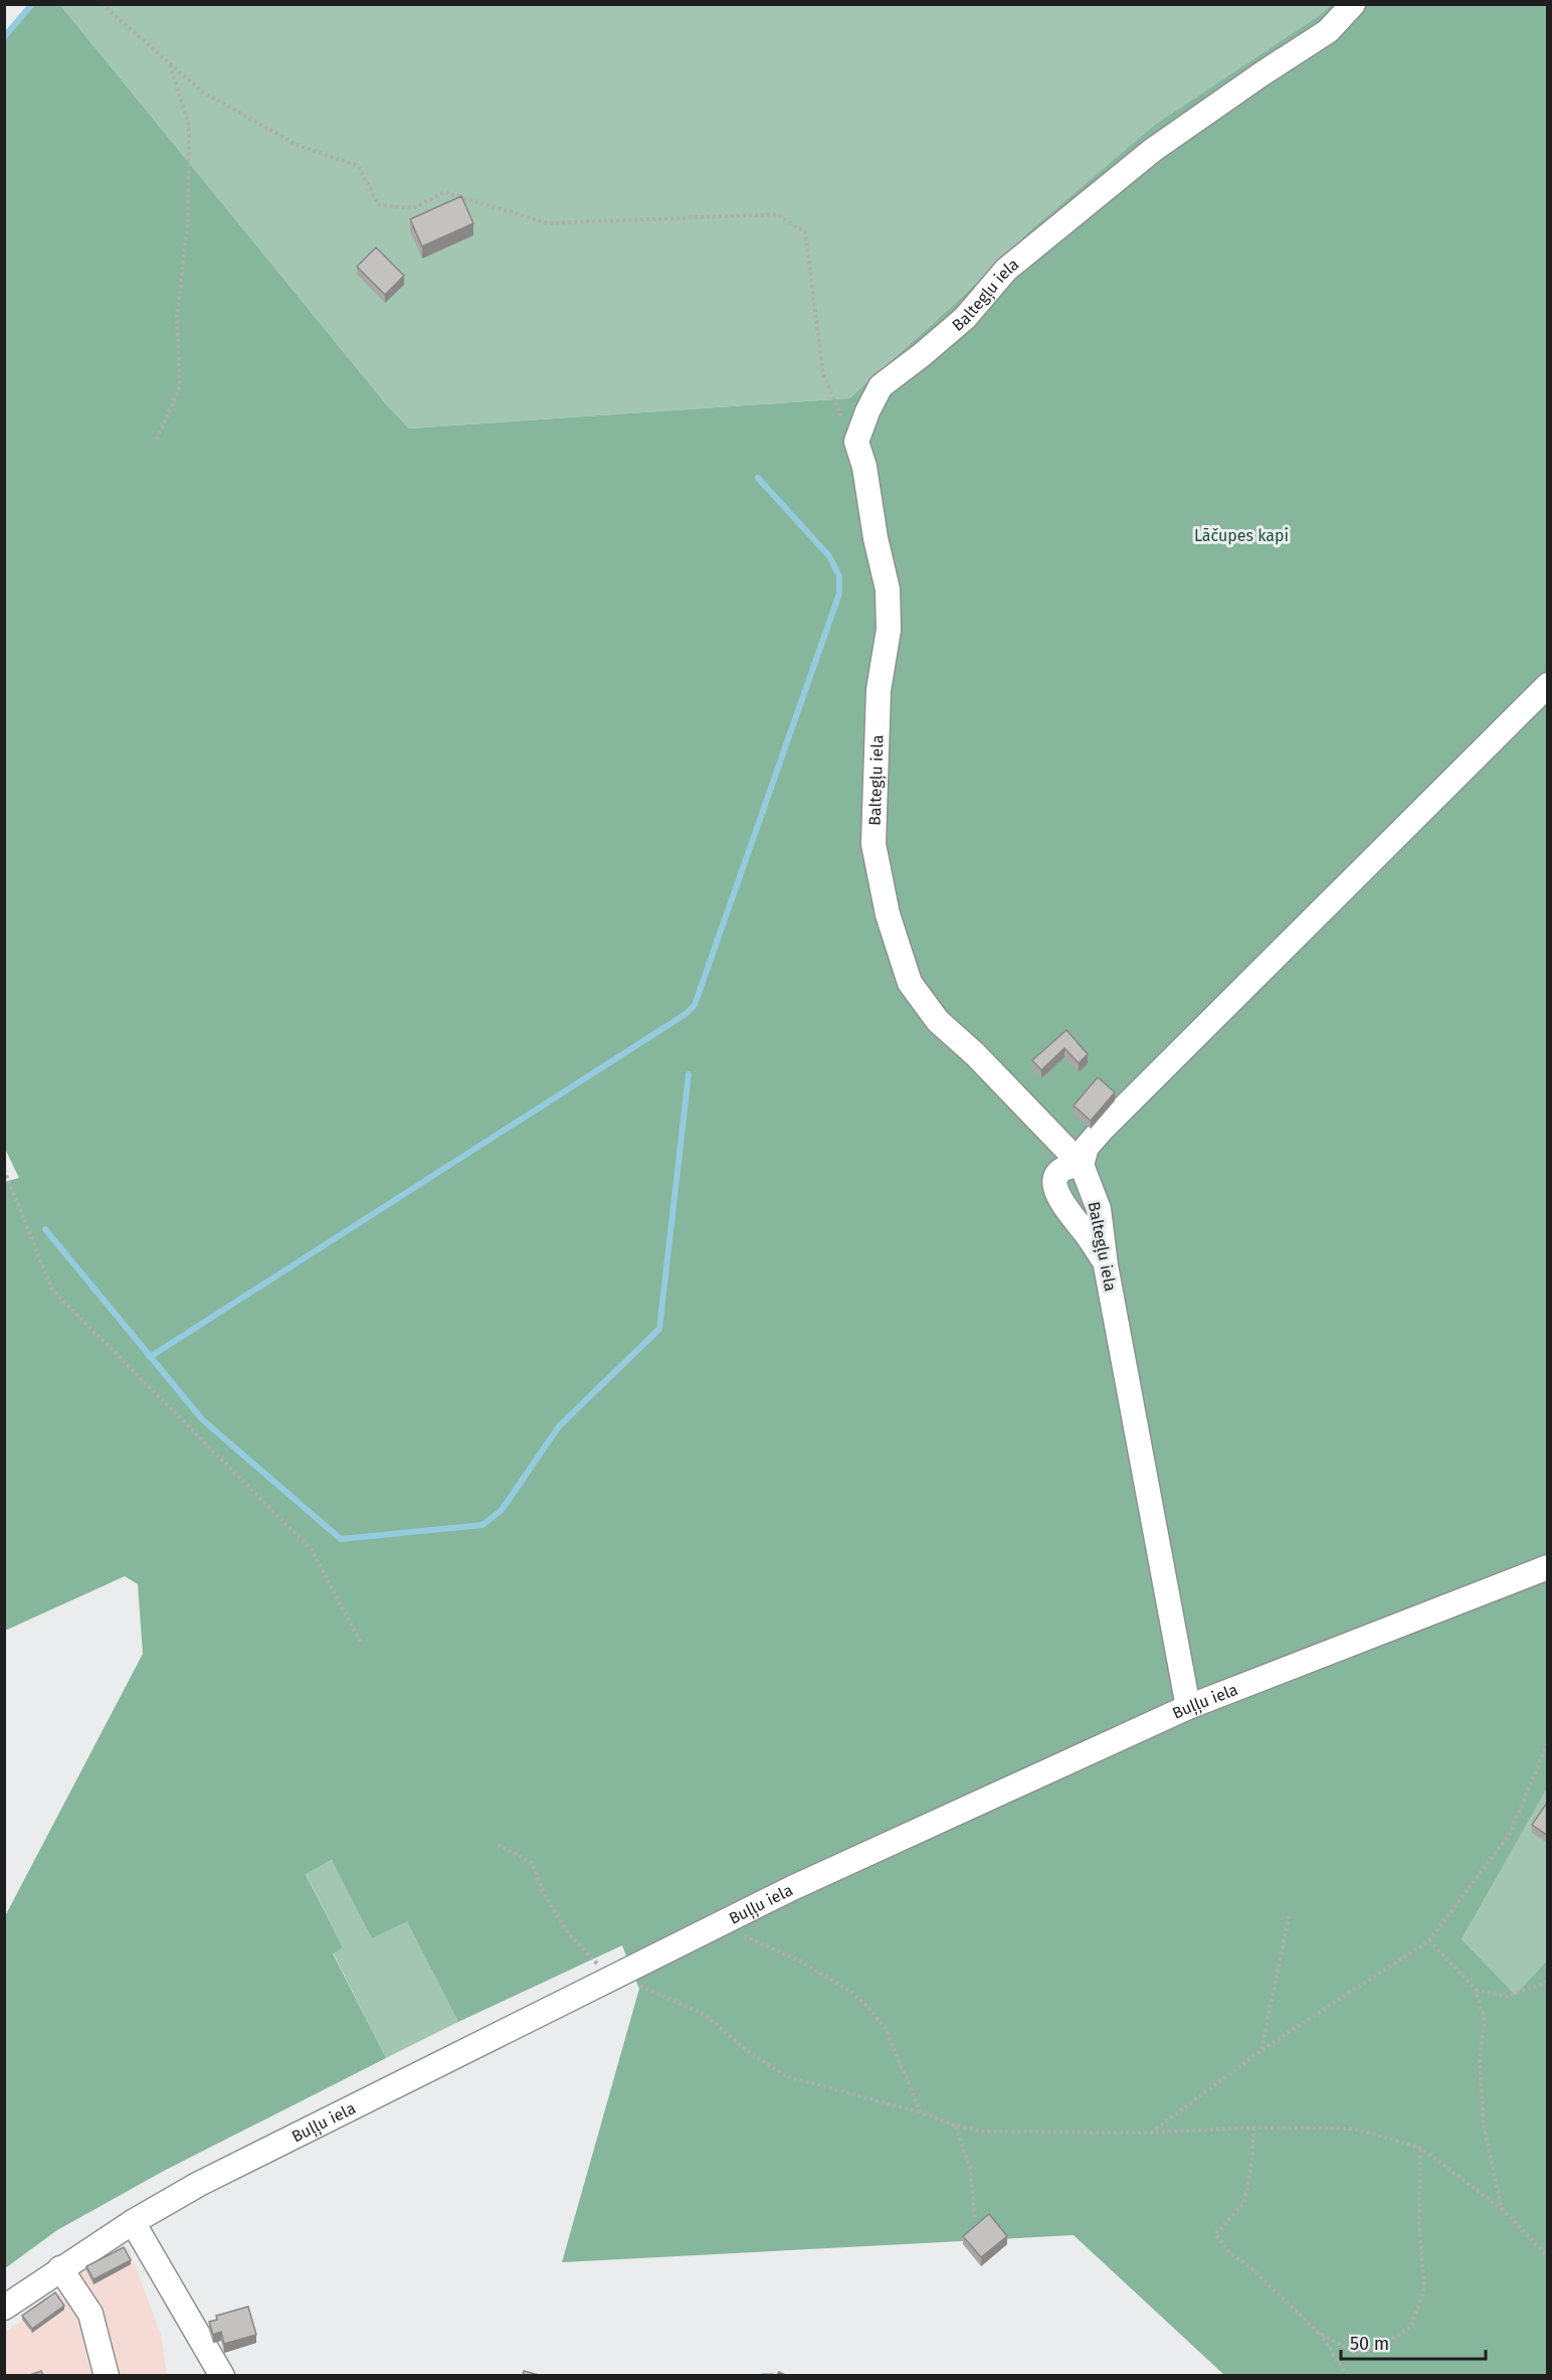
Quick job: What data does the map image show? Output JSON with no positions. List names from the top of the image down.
{
  "streets": {
    "street": ["Baltegļu iela", "Buļļu iela"]
  },
  "crossings": [
    ["Baltegļu iela", "Buļļu iela"]
  ],
  "parks": ["Lāčupes kapi"],
  "scale_bar": "50 m"
}
